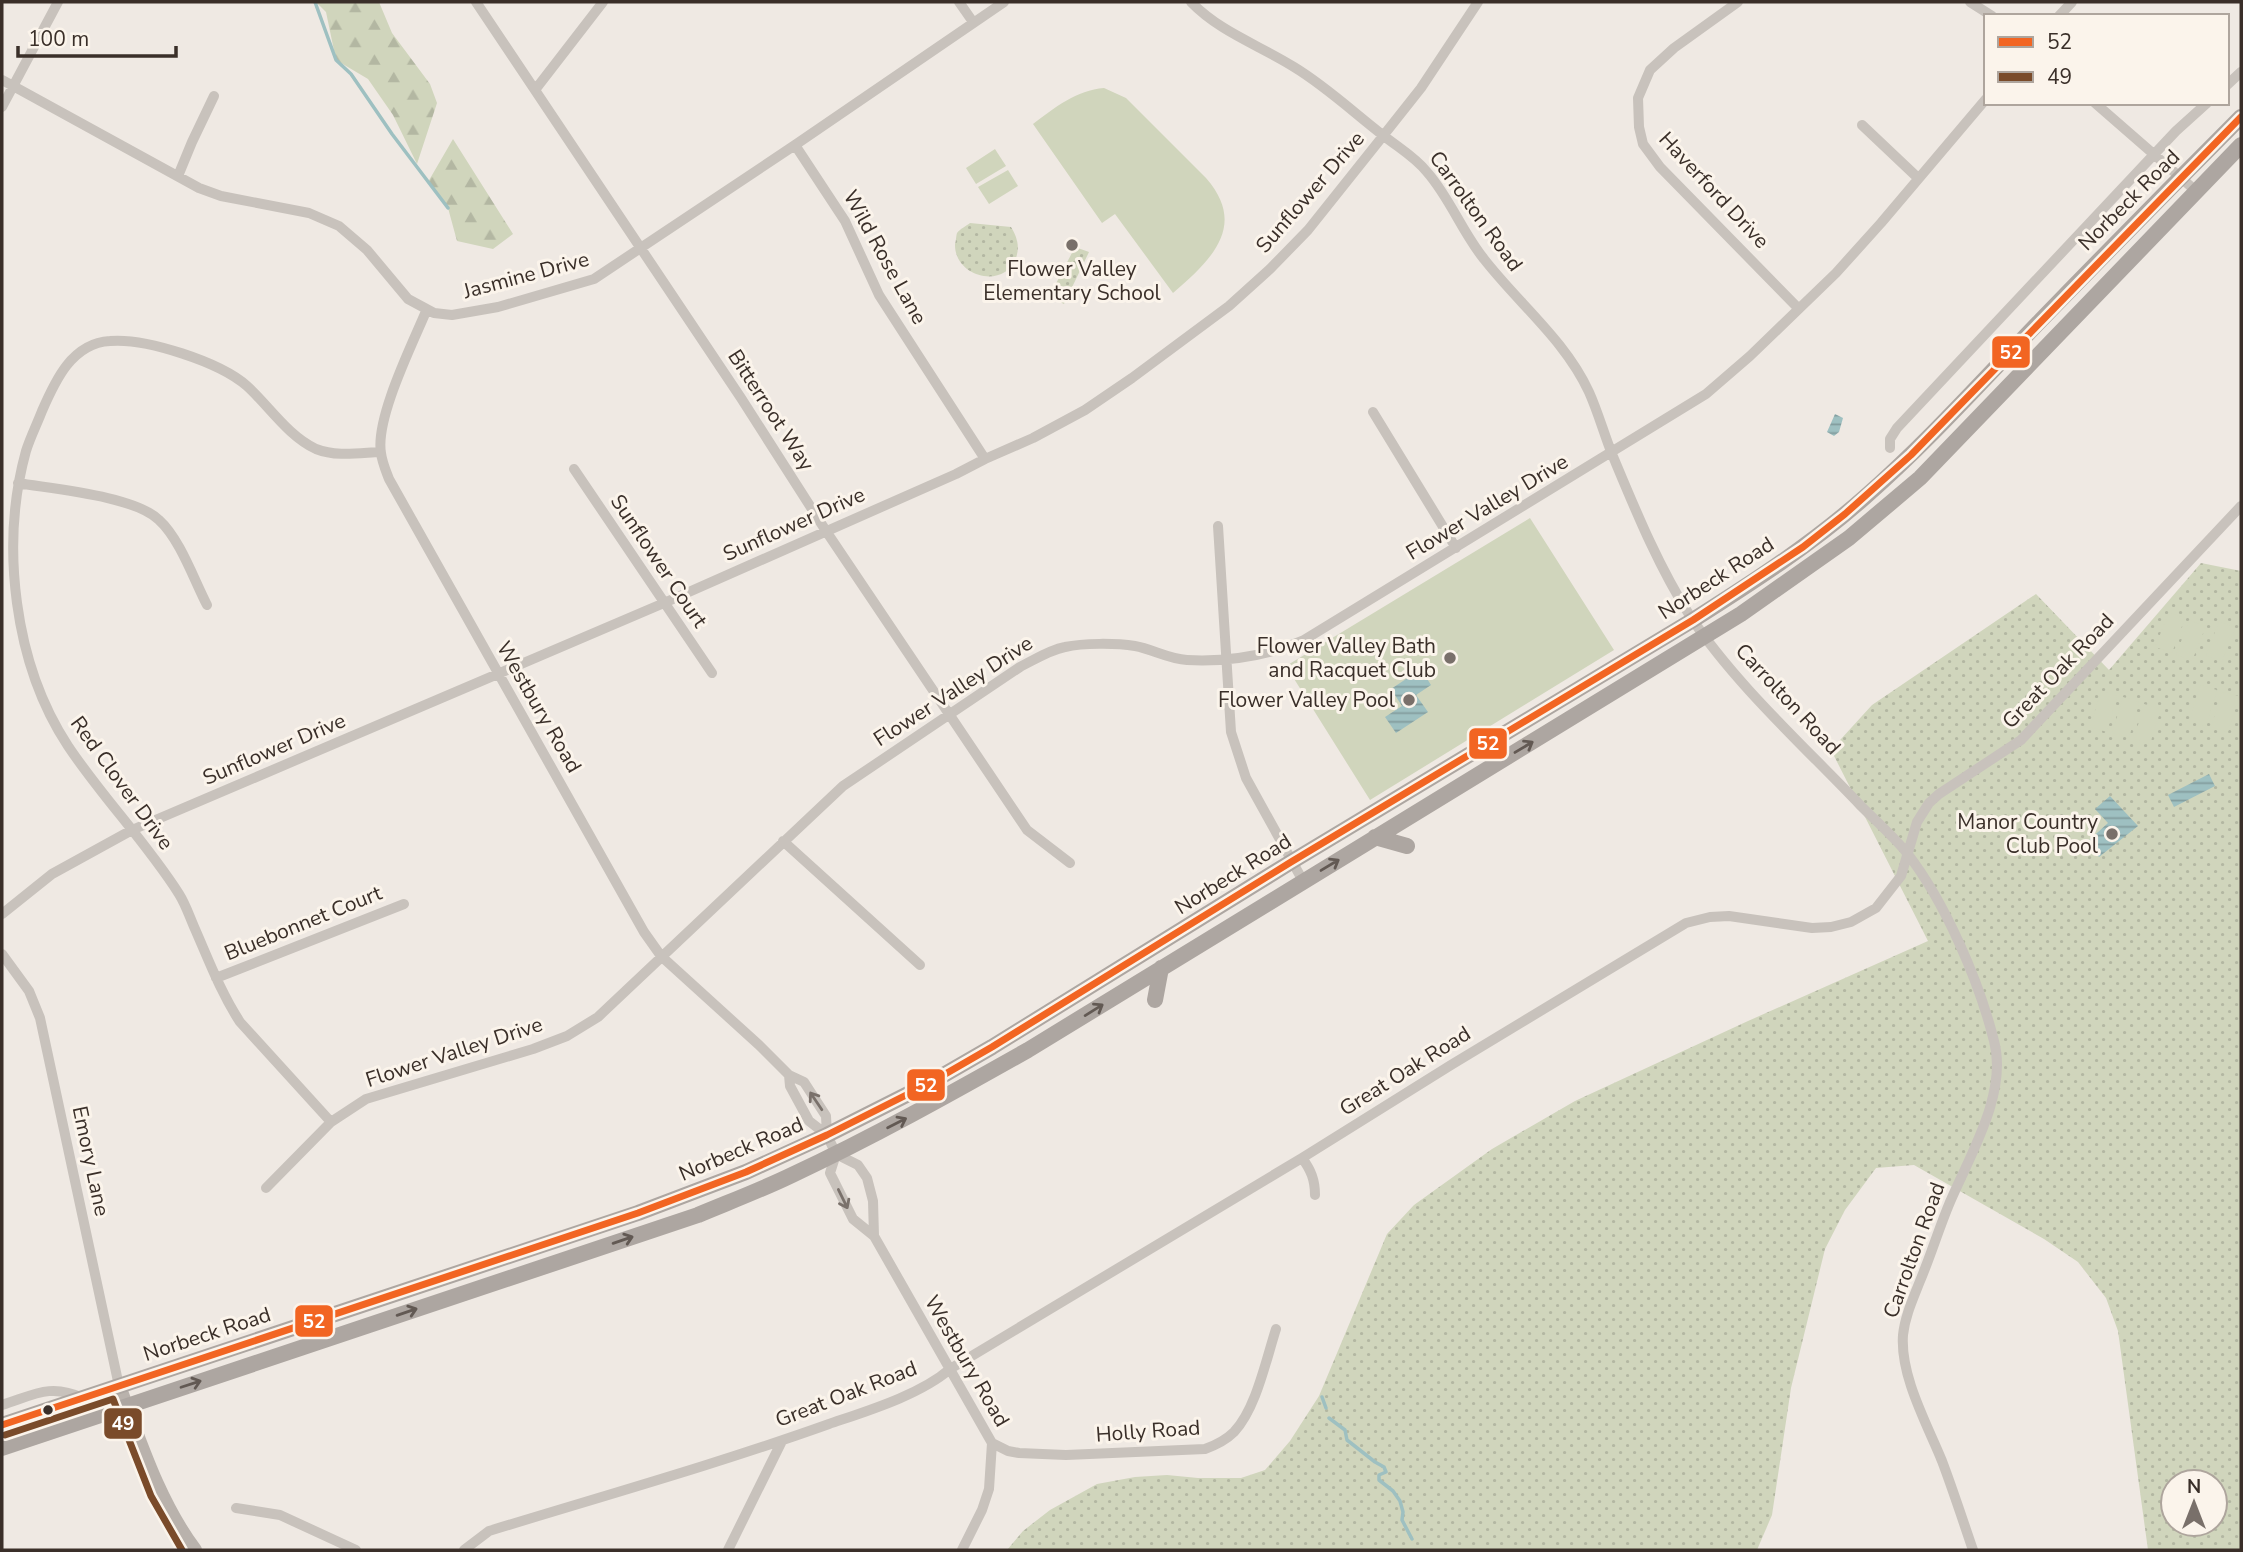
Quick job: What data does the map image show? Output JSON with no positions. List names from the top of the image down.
{
  "streets": {
    "main road": ["Norbeck Road"],
    "street": [
      "Haverford Drive",
      "Sunflower Drive",
      "Carrolton Road",
      "Wild Rose Lane",
      "Jasmine Drive",
      "Bitterroot Way",
      "Flower Valley Drive",
      "Sunflower Court",
      "Great Oak Road",
      "Westbury Road",
      "Red Clover Drive",
      "Bluebonnet Court",
      "Emory Lane",
      "Holly Road"
    ]
  },
  "crossings": [
    ["Haverford Drive", "Flower Valley Drive"],
    ["Sunflower Drive", "Carrolton Road"],
    ["Sunflower Drive", "Wild Rose Lane"],
    ["Sunflower Drive", "Bitterroot Way"],
    ["Sunflower Drive", "Sunflower Court"],
    ["Sunflower Drive", "Westbury Road"],
    ["Sunflower Drive", "Red Clover Drive"],
    ["Norbeck Road", "Carrolton Road"],
    ["Norbeck Road", "Westbury Road"],
    ["Norbeck Road", "Emory Lane"],
    ["Carrolton Road", "Flower Valley Drive"],
    ["Carrolton Road", "Great Oak Road"],
    ["Wild Rose Lane", "Jasmine Drive"],
    ["Jasmine Drive", "Bitterroot Way"],
    ["Jasmine Drive", "Westbury Road"],
    ["Bitterroot Way", "Flower Valley Drive"],
    ["Flower Valley Drive", "Westbury Road"],
    ["Flower Valley Drive", "Red Clover Drive"],
    ["Great Oak Road", "Westbury Road"],
    ["Westbury Road", "Red Clover Drive"],
    ["Westbury Road", "Holly Road"],
    ["Red Clover Drive", "Bluebonnet Court"]
  ],
  "places": [
    "Flower Valley Elementary School",
    "Flower Valley Bath and Racquet Club",
    "Flower Valley Pool",
    "Manor Country Club Pool"
  ],
  "lines": ["transit line 52", "transit line 49"],
  "legend": ["52", "49"],
  "scale_bar": "100 m",
  "north": "top"
}
